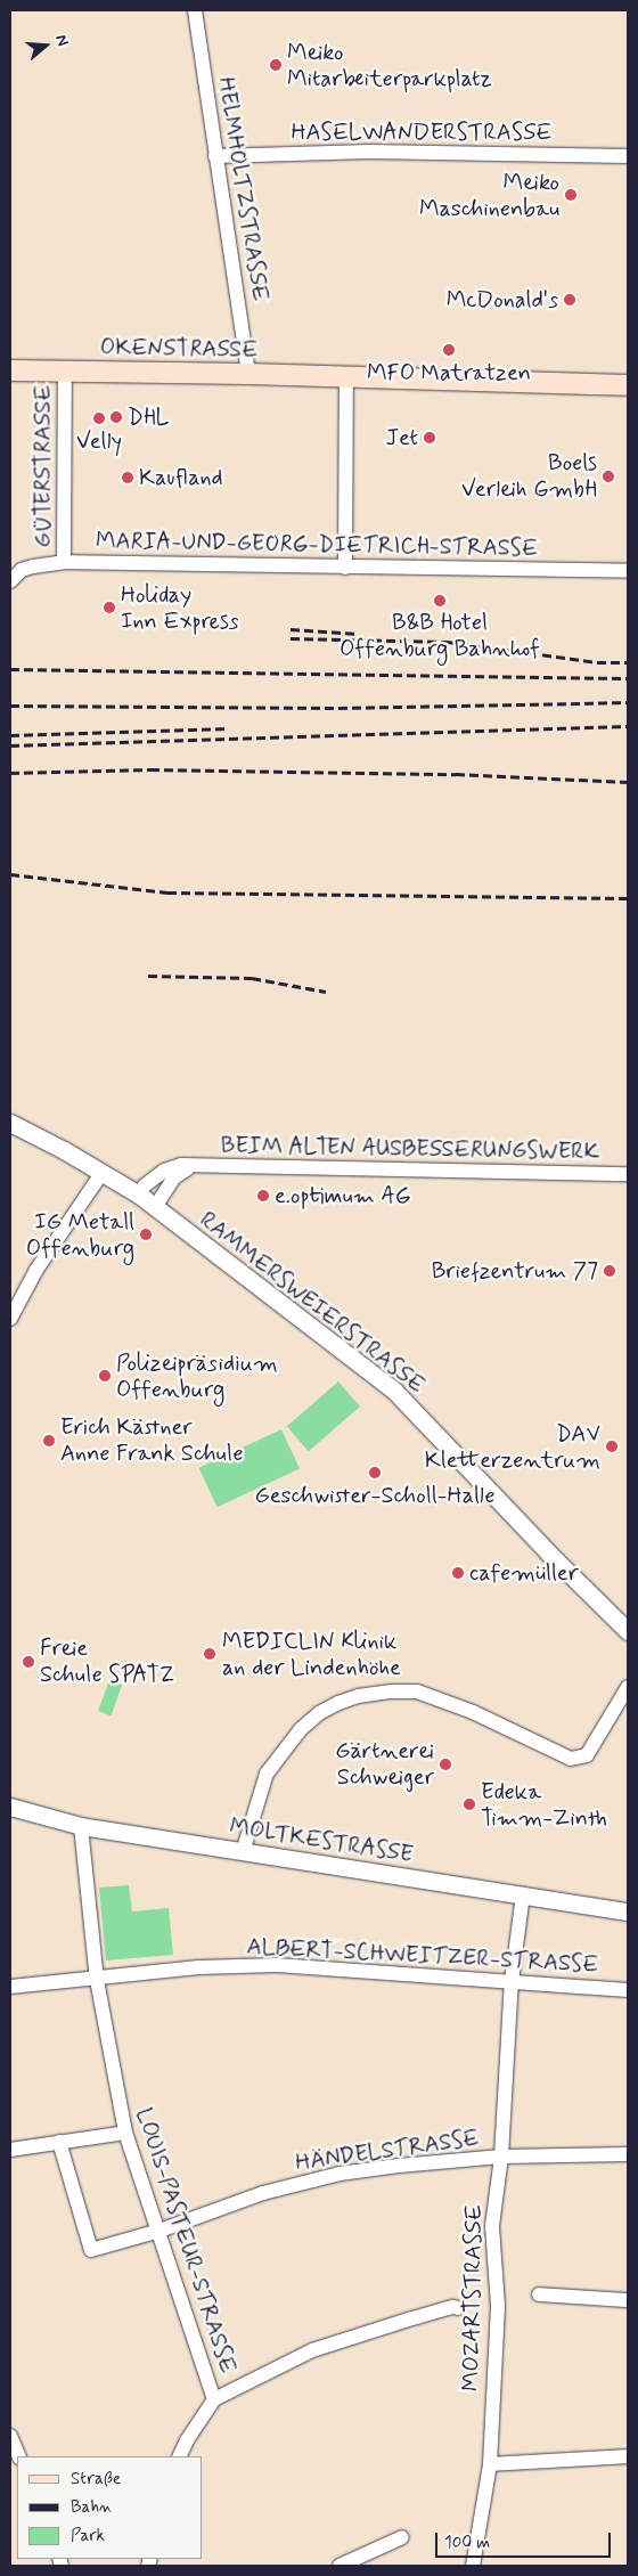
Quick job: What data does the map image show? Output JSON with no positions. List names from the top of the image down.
{
  "streets": {
    "main road": ["OKENSTRASSE"],
    "street": [
      "HASELWANDERSTRASSE",
      "HELMHOLTZSTRASSE",
      "GÜTERSTRASSE",
      "MARIA-UND-GEORG-DIETRICH-STRASSE",
      "BEIM ALTEN AUSBESSERUNGSWERK",
      "RAMMERSWEIERSTRASSE",
      "MOLTKESTRASSE",
      "ALBERT-SCHWEITZER-STRASSE",
      "HÄNDELSTRASSE",
      "LOUIS-PASTEUR-STRASSE",
      "MOZARTSTRASSE"
    ]
  },
  "crossings": [
    ["HASELWANDERSTRASSE", "HELMHOLTZSTRASSE"],
    ["HELMHOLTZSTRASSE", "OKENSTRASSE"],
    ["OKENSTRASSE", "GÜTERSTRASSE"],
    ["GÜTERSTRASSE", "MARIA-UND-GEORG-DIETRICH-STRASSE"],
    ["BEIM ALTEN AUSBESSERUNGSWERK", "RAMMERSWEIERSTRASSE"],
    ["MOLTKESTRASSE", "LOUIS-PASTEUR-STRASSE"],
    ["MOLTKESTRASSE", "MOZARTSTRASSE"],
    ["ALBERT-SCHWEITZER-STRASSE", "LOUIS-PASTEUR-STRASSE"],
    ["ALBERT-SCHWEITZER-STRASSE", "MOZARTSTRASSE"],
    ["HÄNDELSTRASSE", "LOUIS-PASTEUR-STRASSE"],
    ["HÄNDELSTRASSE", "MOZARTSTRASSE"]
  ],
  "places": [
    "Meiko Mitarbeiterparkplatz",
    "Meiko Maschinenbau",
    "McDonald's",
    "MFO Matratzen",
    "DHL",
    "Velly",
    "Jet",
    "Boels Verleih GmbH",
    "Kaufland",
    "B&B Hotel Offenburg Bahnhof",
    "Holiday Inn Express",
    "e.optimum AG",
    "IG Metall Offenburg",
    "Briefzentrum 77",
    "Polizeipräsidium Offenburg",
    "Erich Kästner Anne Frank Schule",
    "DAV Kletterzentrum",
    "Geschwister-Scholl-Halle",
    "cafemüller",
    "MEDICLIN Klinik an der Lindenhöhe",
    "Freie Schule SPATZ",
    "Gärtnerei Schweiger",
    "Edeka Timm-Zinth"
  ],
  "legend": ["Straße", "Bahn", "Park"],
  "scale_bar": "100 m",
  "north": "right"
}
